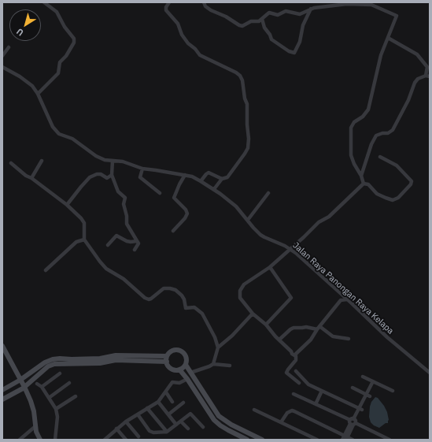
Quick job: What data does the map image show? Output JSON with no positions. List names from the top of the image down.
{
  "streets": {
    "street": ["Jalan Raya Panongan Raya Kelapa"]
  },
  "north": "bottom left"
}
